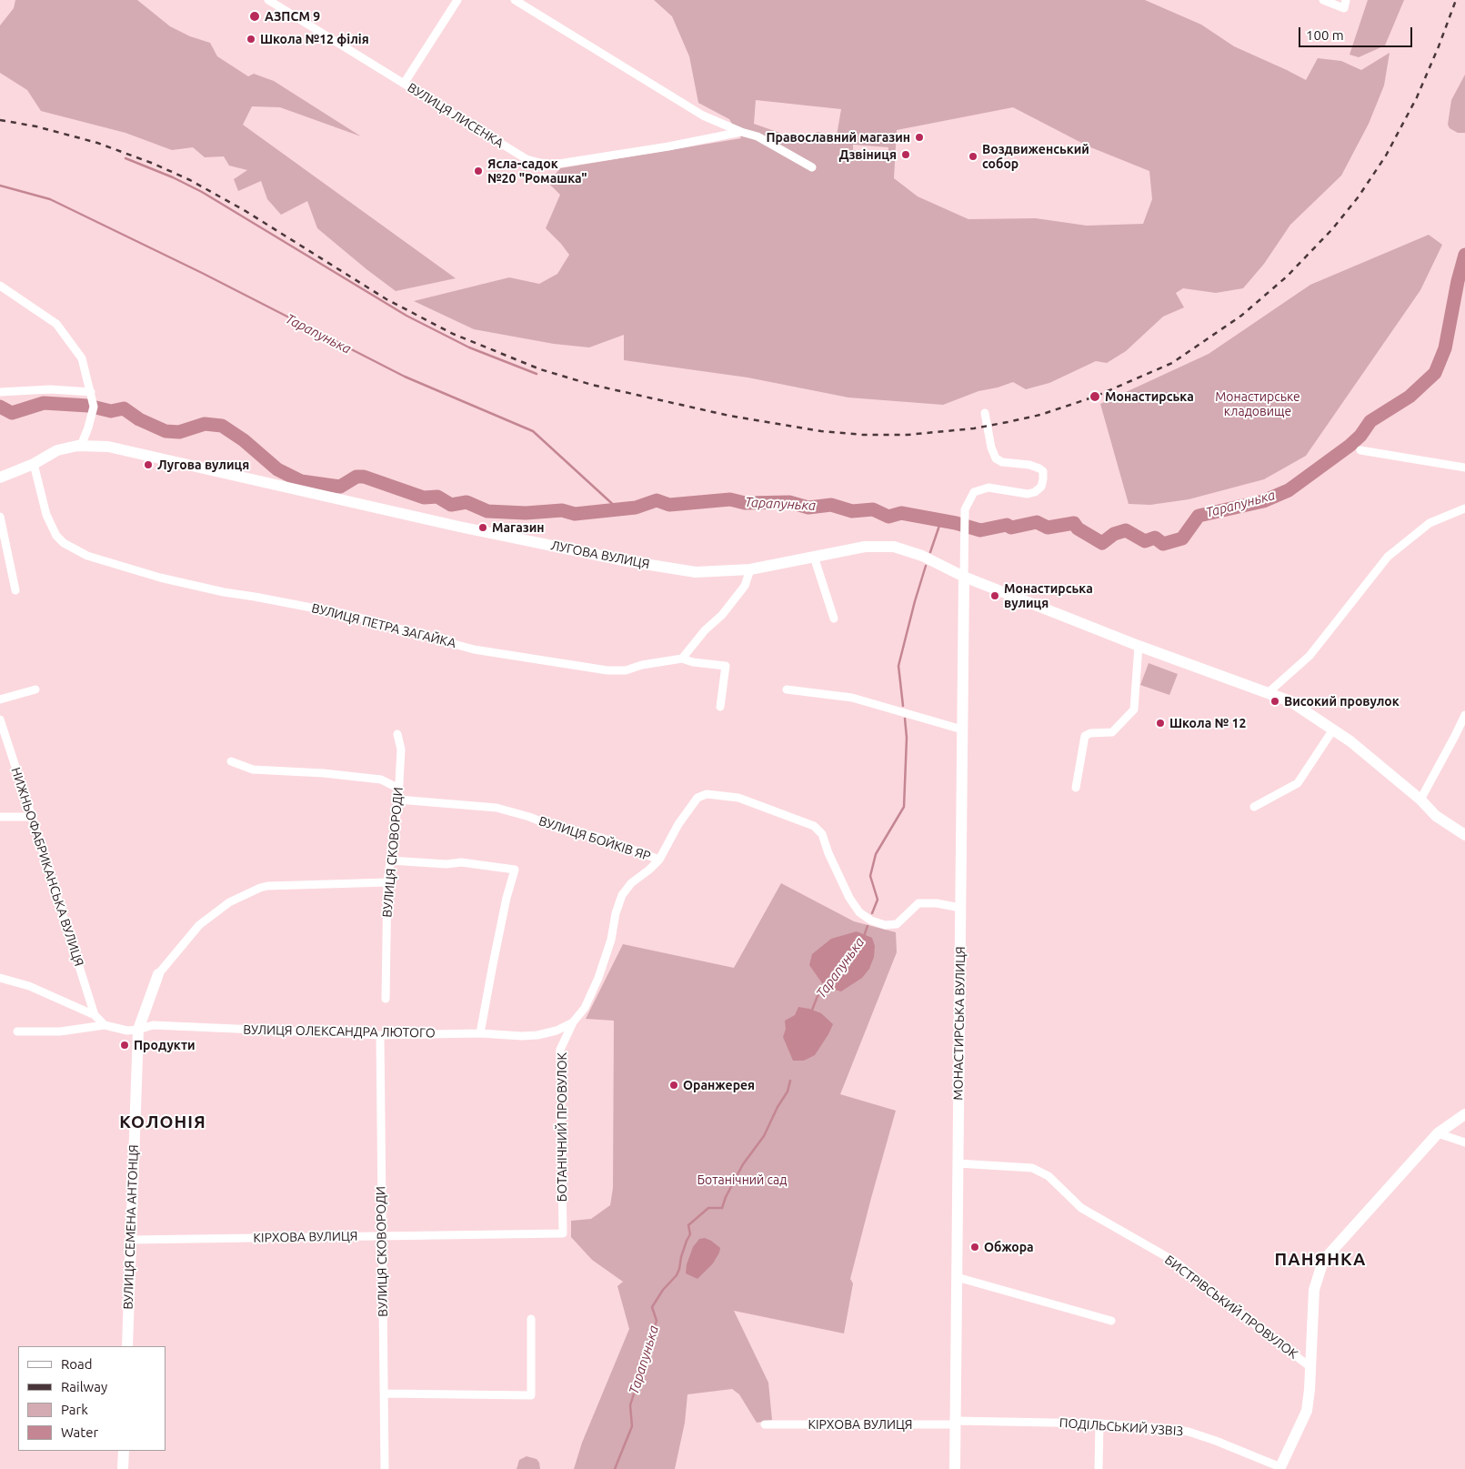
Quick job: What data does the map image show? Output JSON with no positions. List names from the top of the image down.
{
  "streets": {
    "street": [
      "ВУЛИЦЯ ЛИСЕНКА",
      "ЛУГОВА ВУЛИЦЯ",
      "ВУЛИЦЯ ПЕТРА ЗАГАЙКА",
      "ВУЛИЦЯ БОЙКІВ ЯР",
      "ВУЛИЦЯ СКОВОРОДИ",
      "НИЖНЬОФАБРИКАНСЬКА ВУЛИЦЯ",
      "МОНАСТИРСЬКА ВУЛИЦЯ",
      "ВУЛИЦЯ ОЛЕКСАНДРА ЛЮТОГО",
      "БОТАНІЧНИЙ ПРОВУЛОК",
      "ВУЛИЦЯ СЕМЕНА АНТОНЦЯ",
      "КІРХОВА ВУЛИЦЯ",
      "БИСТРІВСЬКИЙ ПРОВУЛОК",
      "ПОДІЛЬСЬКИЙ УЗВІЗ"
    ]
  },
  "crossings": [
    ["ЛУГОВА ВУЛИЦЯ", "ВУЛИЦЯ ПЕТРА ЗАГАЙКА"],
    ["ЛУГОВА ВУЛИЦЯ", "МОНАСТИРСЬКА ВУЛИЦЯ"],
    ["ВУЛИЦЯ БОЙКІВ ЯР", "ВУЛИЦЯ СКОВОРОДИ"],
    ["ВУЛИЦЯ БОЙКІВ ЯР", "МОНАСТИРСЬКА ВУЛИЦЯ"],
    ["ВУЛИЦЯ БОЙКІВ ЯР", "БОТАНІЧНИЙ ПРОВУЛОК"],
    ["ВУЛИЦЯ СКОВОРОДИ", "ВУЛИЦЯ ОЛЕКСАНДРА ЛЮТОГО"],
    ["ВУЛИЦЯ СКОВОРОДИ", "КІРХОВА ВУЛИЦЯ"],
    ["МОНАСТИРСЬКА ВУЛИЦЯ", "КІРХОВА ВУЛИЦЯ"],
    ["МОНАСТИРСЬКА ВУЛИЦЯ", "БИСТРІВСЬКИЙ ПРОВУЛОК"],
    ["МОНАСТИРСЬКА ВУЛИЦЯ", "ПОДІЛЬСЬКИЙ УЗВІЗ"],
    ["ВУЛИЦЯ ОЛЕКСАНДРА ЛЮТОГО", "БОТАНІЧНИЙ ПРОВУЛОК"],
    ["ВУЛИЦЯ ОЛЕКСАНДРА ЛЮТОГО", "ВУЛИЦЯ СЕМЕНА АНТОНЦЯ"],
    ["БОТАНІЧНИЙ ПРОВУЛОК", "КІРХОВА ВУЛИЦЯ"],
    ["ВУЛИЦЯ СЕМЕНА АНТОНЦЯ", "КІРХОВА ВУЛИЦЯ"],
    ["КІРХОВА ВУЛИЦЯ", "ПОДІЛЬСЬКИЙ УЗВІЗ"]
  ],
  "districts": ["КОЛОНІЯ", "ПАНЯНКА"],
  "water": ["Тарапунька"],
  "parks": ["Монастирське кладовище", "Ботанічний сад"],
  "places": [
    "АЗПСМ 9",
    "Школа №12 філія",
    "Православний магазин",
    "Дзвіниця",
    "Воздвиженський собор",
    "Ясла-садок №20 \"Ромашка\"",
    "Монастирська",
    "Лугова вулиця",
    "Магазин",
    "Монастирська вулиця",
    "Високий провулок",
    "Школа № 12",
    "Продукти",
    "Оранжерея",
    "Обжора"
  ],
  "legend": [
    "Road",
    "Railway",
    "Park",
    "Water"
  ],
  "scale_bar": "100 m"
}
